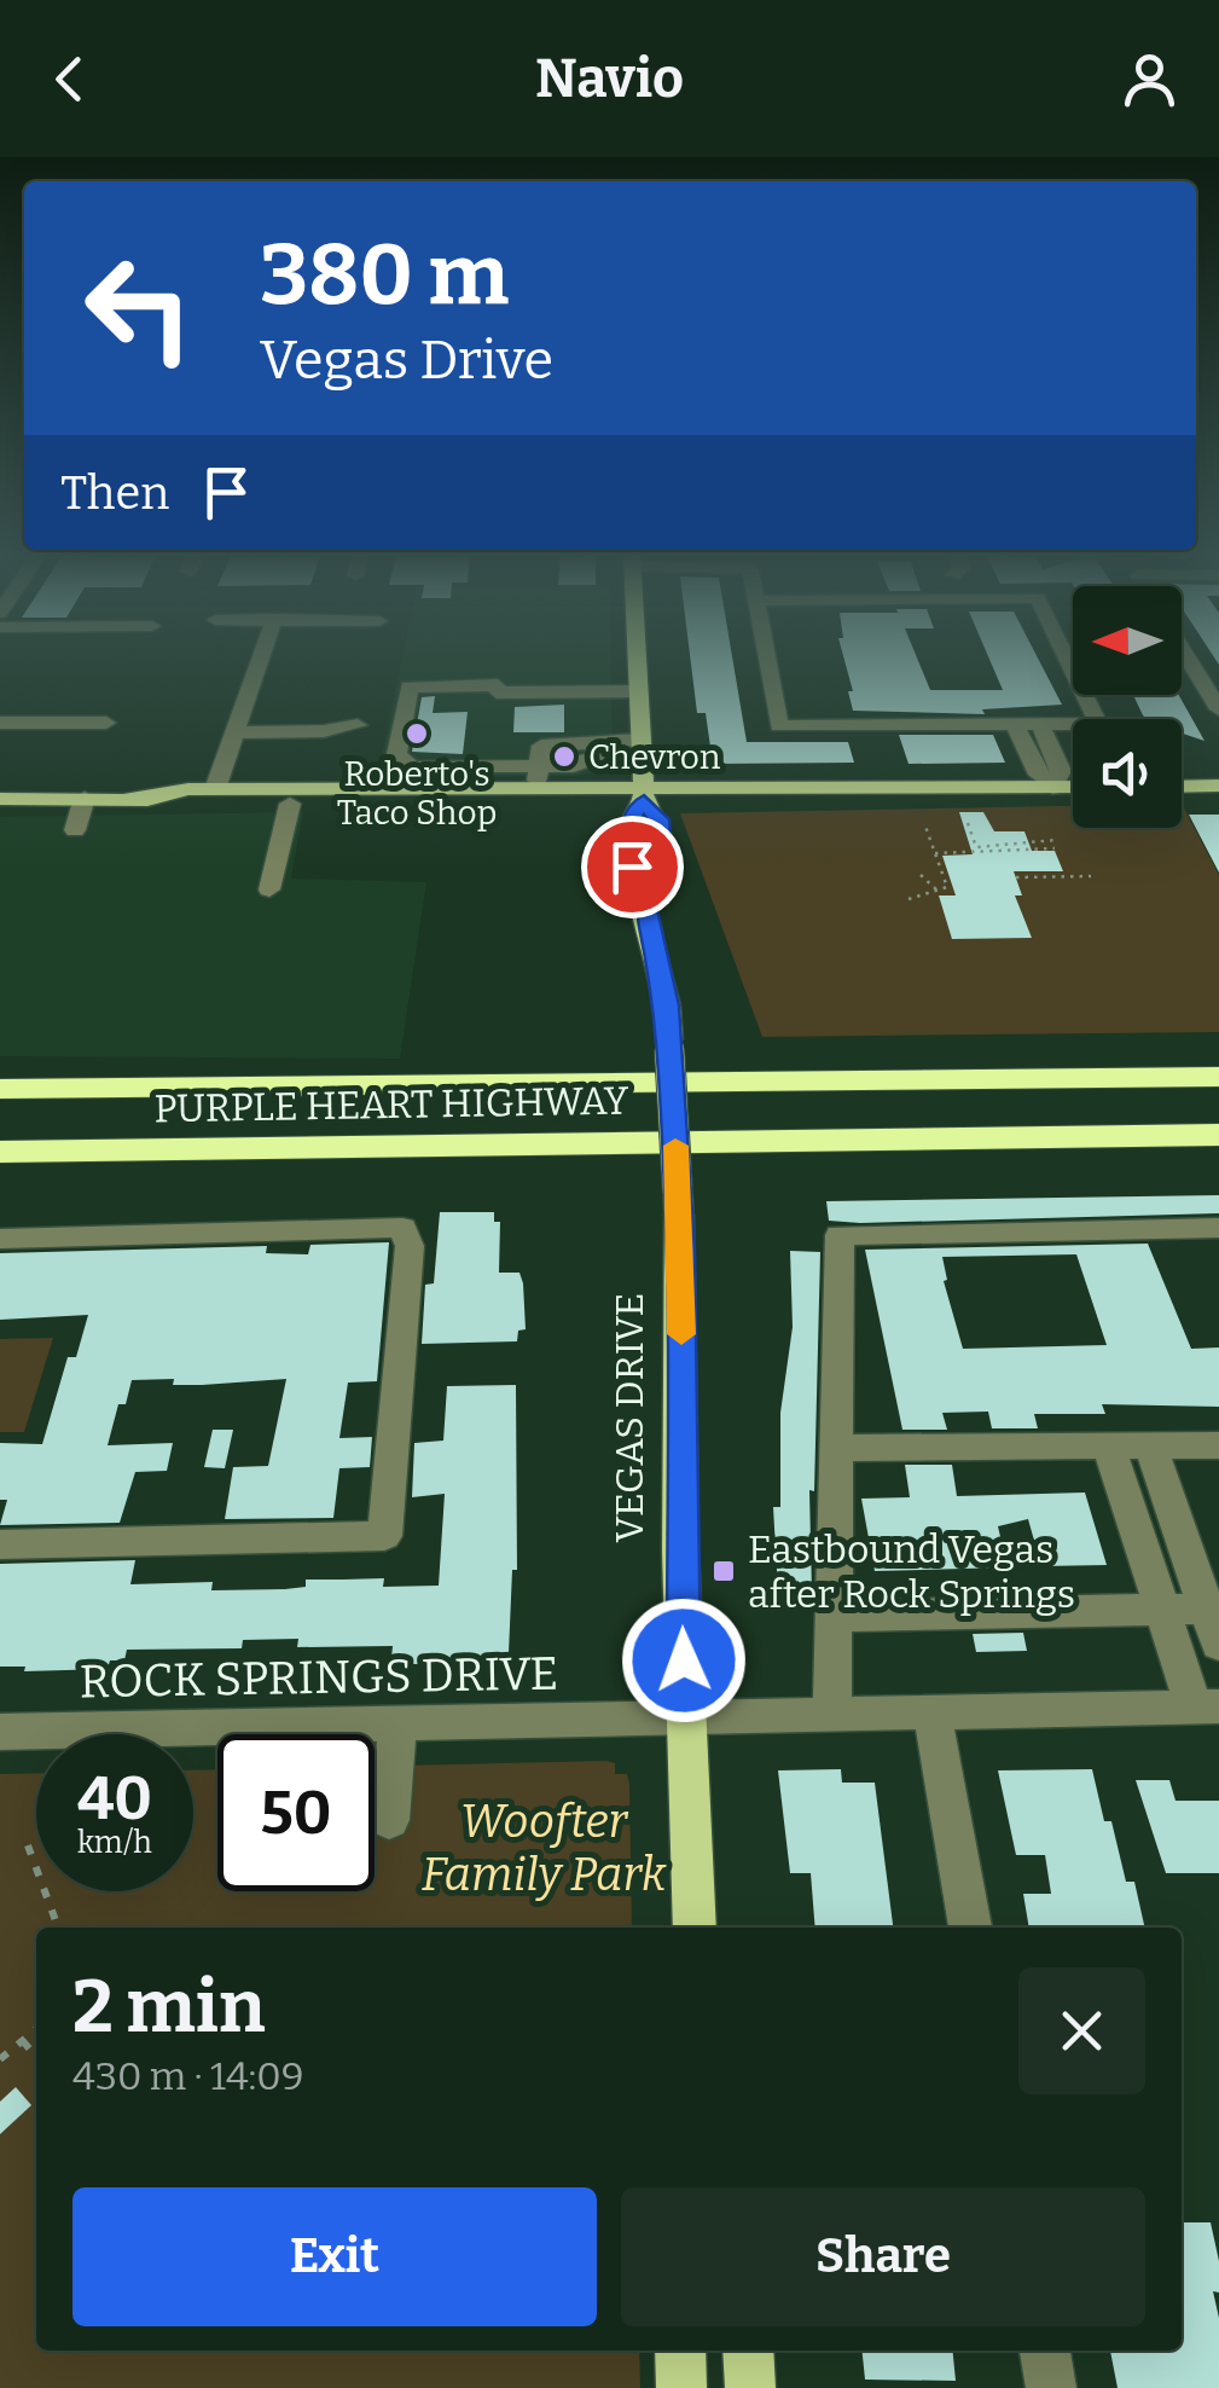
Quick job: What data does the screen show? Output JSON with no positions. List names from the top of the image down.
{
  "streets": {
    "highway": ["PURPLE HEART HIGHWAY"],
    "main road": ["VEGAS DRIVE"],
    "street": ["ROCK SPRINGS DRIVE"]
  },
  "crossings": [
    ["VEGAS DRIVE", "ROCK SPRINGS DRIVE"]
  ],
  "parks": ["Woofter Family Park"],
  "places": {
    "other": ["Roberto's Taco Shop", "Chevron"],
    "transit": ["Eastbound Vegas after Rock Springs"]
  },
  "north": "left",
  "page": {
    "header": "Navio",
    "turn": ["380 m", "Vegas Drive"],
    "then": "Then",
    "speed": "40 km/h",
    "limit": "50",
    "heading": ["2 min", "430 m · 14:09"],
    "buttons": ["Exit", "Share"]
  }
}
